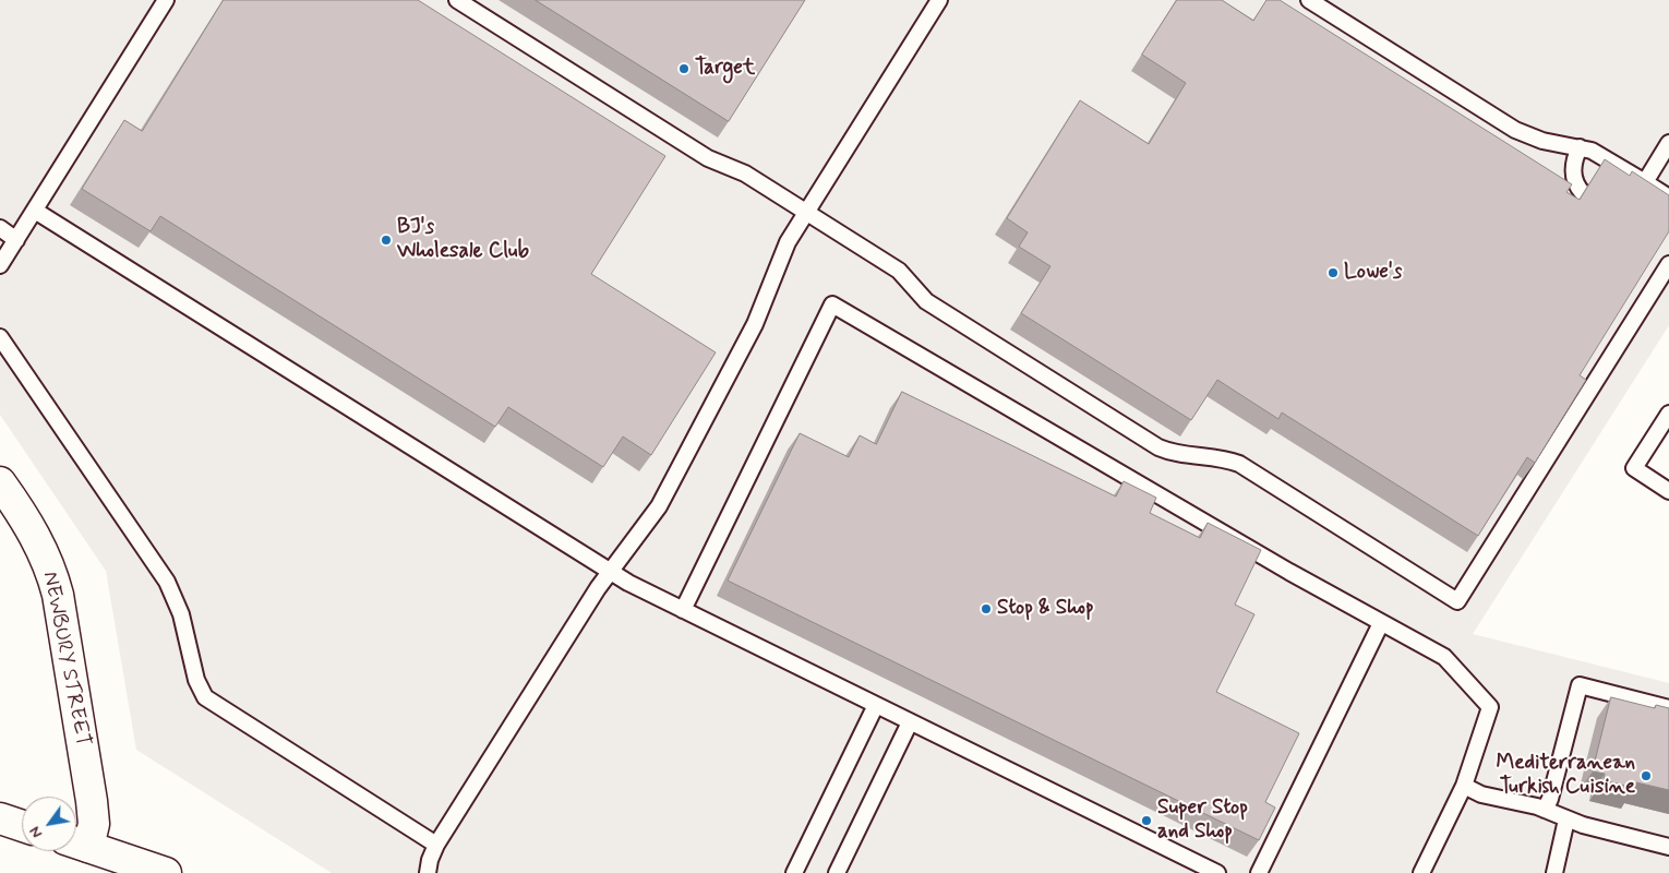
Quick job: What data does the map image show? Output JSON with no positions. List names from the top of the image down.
{
  "streets": {
    "street": ["NEWBURY STREET"]
  },
  "places": [
    "Target",
    "BJ's Wholesale Club",
    "Lowe's",
    "Stop & Shop",
    "Mediterranean Turkish Cuisine",
    "Super Stop and Shop"
  ],
  "north": "bottom left"
}
